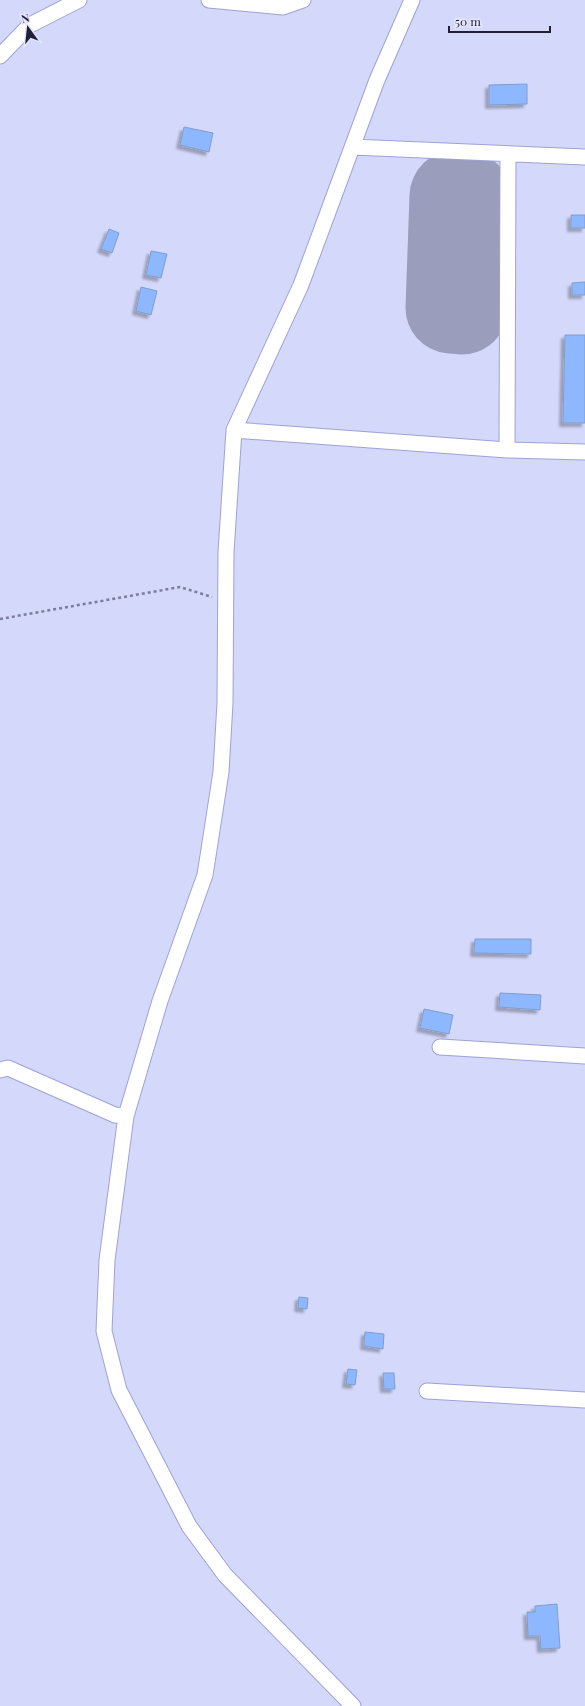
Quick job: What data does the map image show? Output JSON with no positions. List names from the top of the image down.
{
  "scale_bar": "50 m",
  "north": "top"
}
